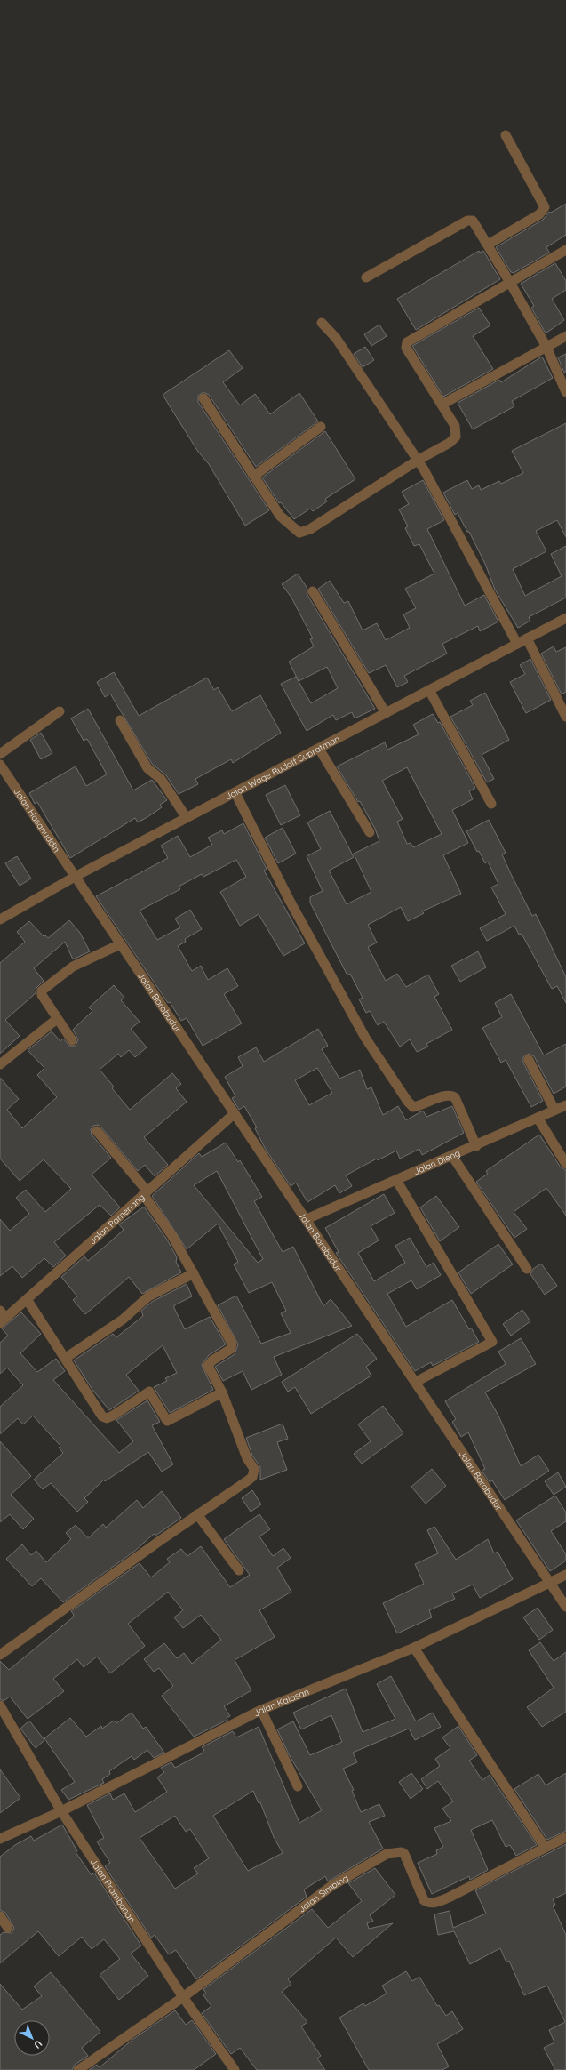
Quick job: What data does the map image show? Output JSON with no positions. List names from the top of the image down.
{
  "streets": {
    "street": [
      "Jalan Wage Rudolf Supratman",
      "Jalan Hasanuddin",
      "Jalan Borobudur",
      "Jalan Dieng",
      "Jalan Pamenang",
      "Jalan Kalasan",
      "Jalan Prambanan",
      "Jalan Simping"
    ]
  },
  "crossings": [
    ["Jalan Wage Rudolf Supratman", "Jalan Hasanuddin"],
    ["Jalan Wage Rudolf Supratman", "Jalan Borobudur"],
    ["Jalan Hasanuddin", "Jalan Borobudur"],
    ["Jalan Borobudur", "Jalan Dieng"],
    ["Jalan Borobudur", "Jalan Pamenang"],
    ["Jalan Borobudur", "Jalan Kalasan"],
    ["Jalan Kalasan", "Jalan Prambanan"],
    ["Jalan Prambanan", "Jalan Simping"]
  ],
  "north": "bottom right"
}
